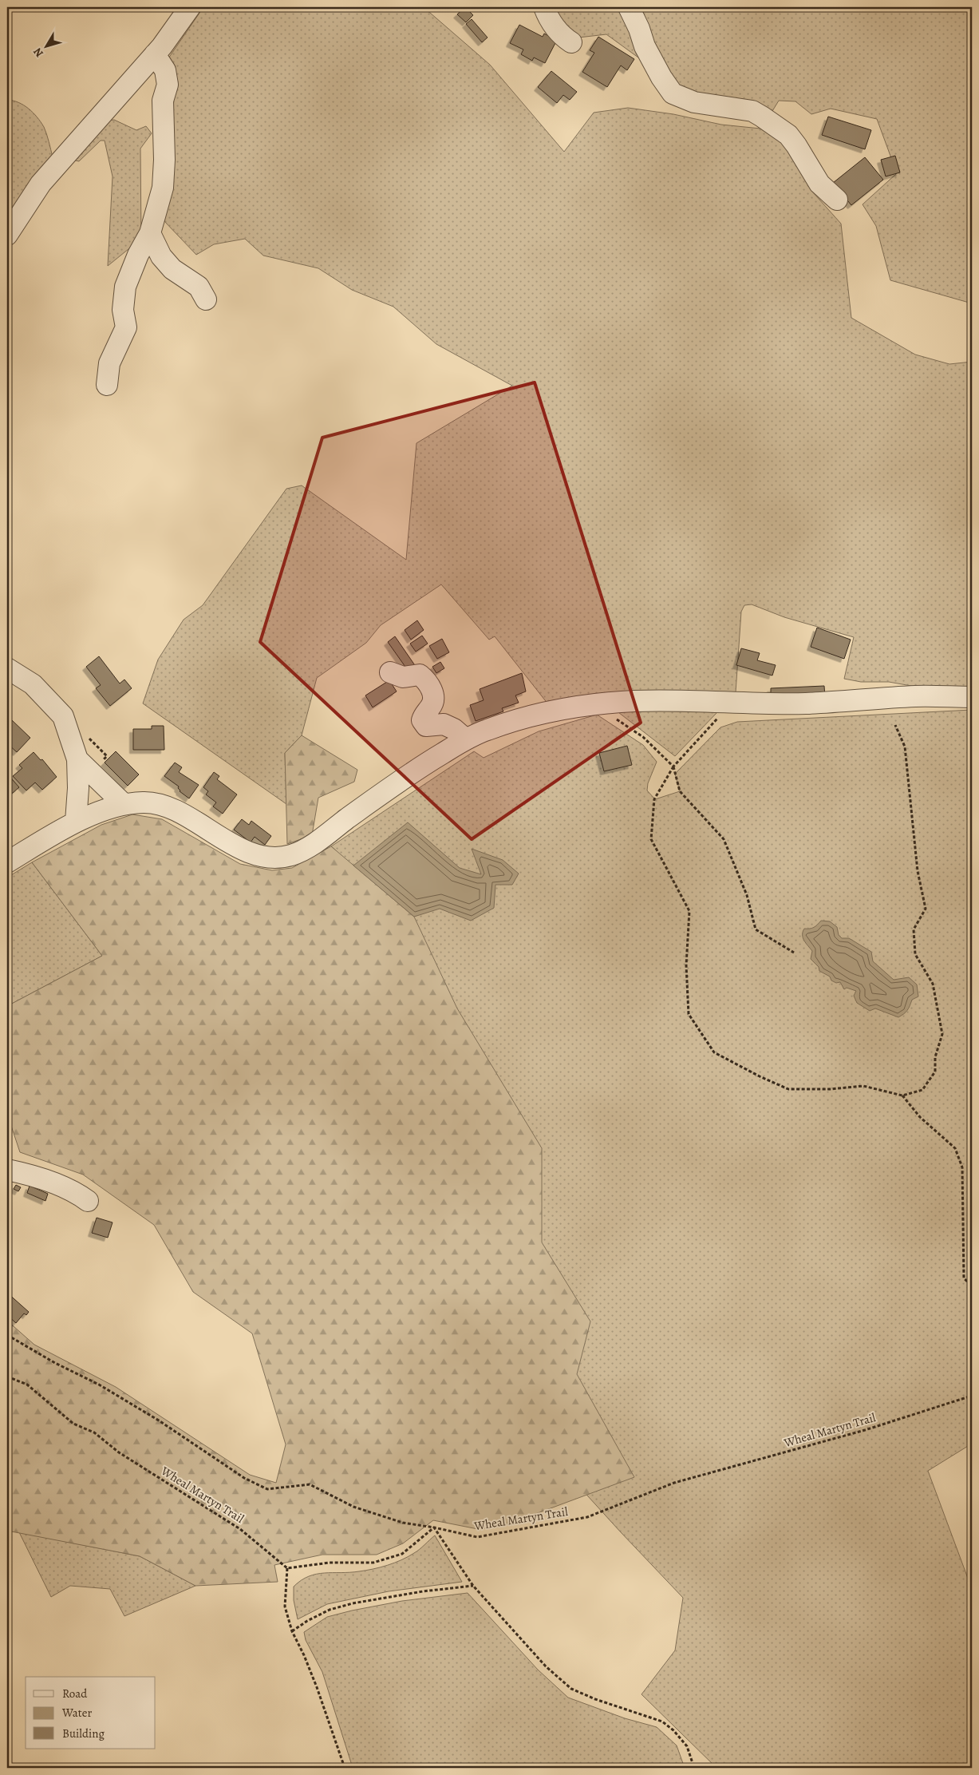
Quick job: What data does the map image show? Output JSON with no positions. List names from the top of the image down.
{
  "streets": {
    "path": ["Wheal Martyn Trail"]
  },
  "legend": ["Road", "Water", "Building"],
  "north": "bottom left"
}
